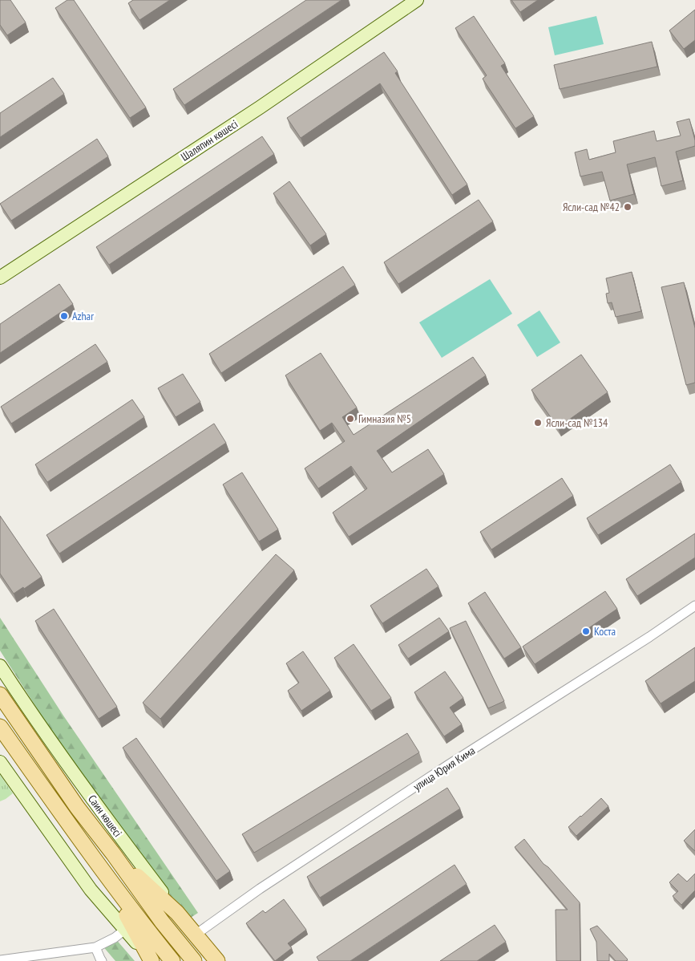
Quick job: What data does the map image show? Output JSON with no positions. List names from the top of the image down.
{
  "streets": {
    "main road": ["Шаляпин көшесі", "Саин көшесі"],
    "street": ["улица Юрия Кима"]
  },
  "crossings": [
    ["улица Юрия Кима", "Саин көшесі"]
  ],
  "places": [
    "Ясли-сад №42",
    "Azhar",
    "Гимназия №5",
    "Ясли-сад №134",
    "Коста"
  ]
}
